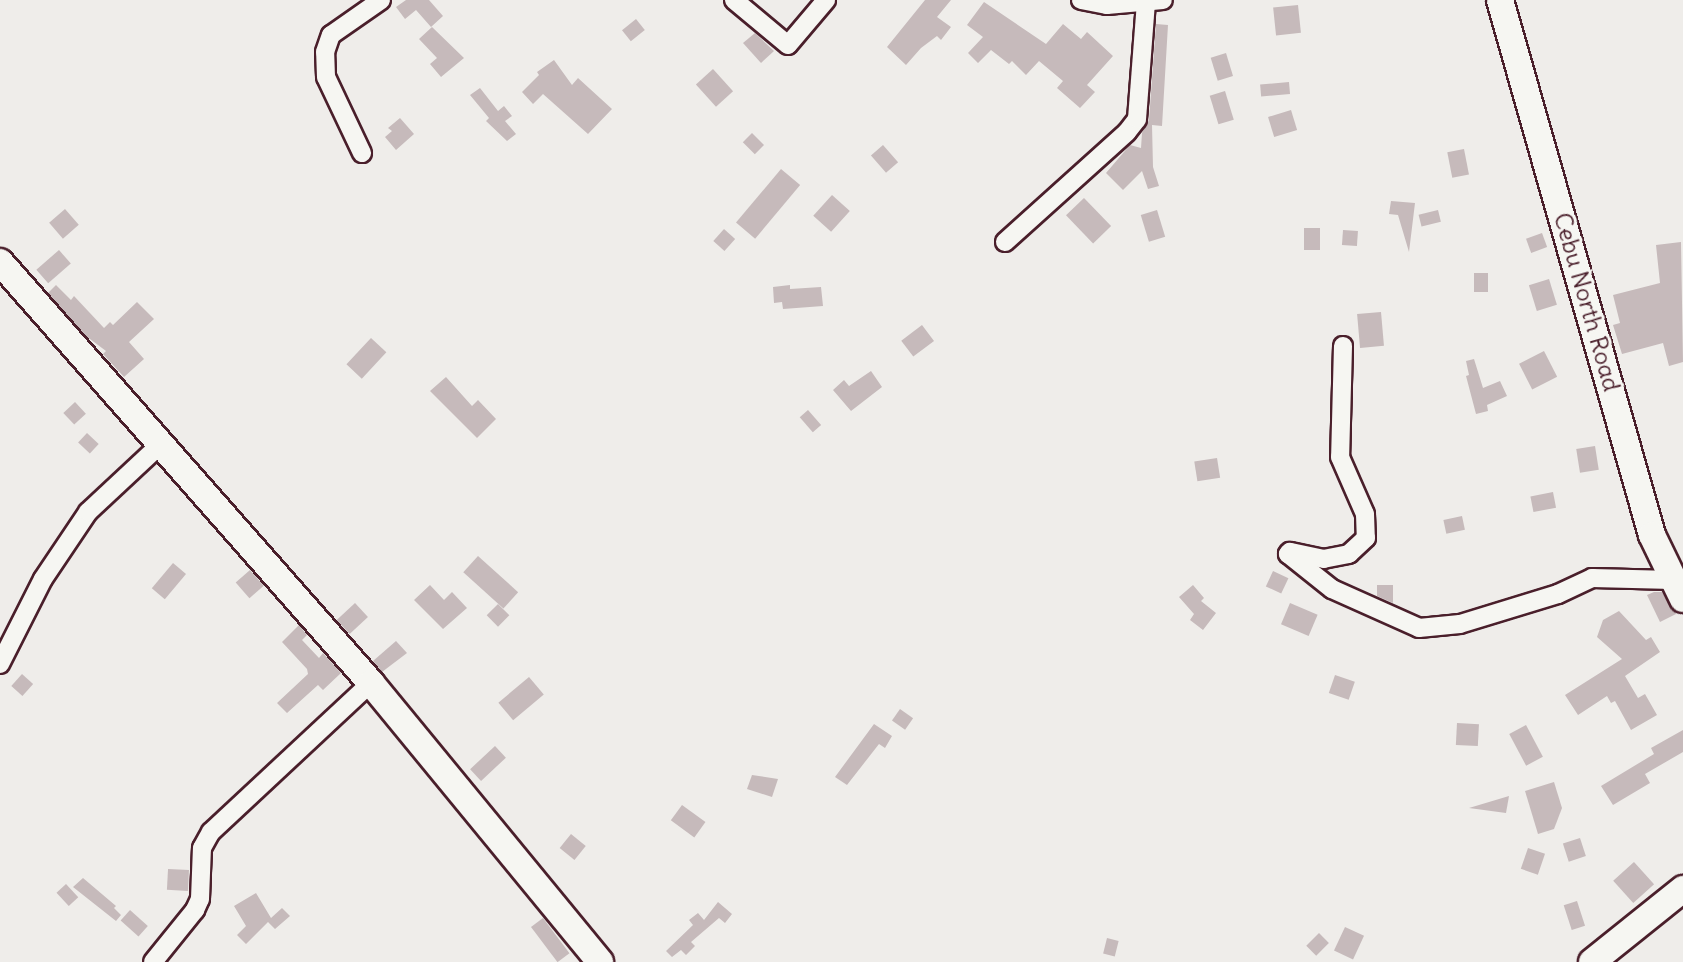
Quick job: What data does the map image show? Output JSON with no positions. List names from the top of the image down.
{
  "streets": {
    "street": ["Cebu North Road"]
  }
}
